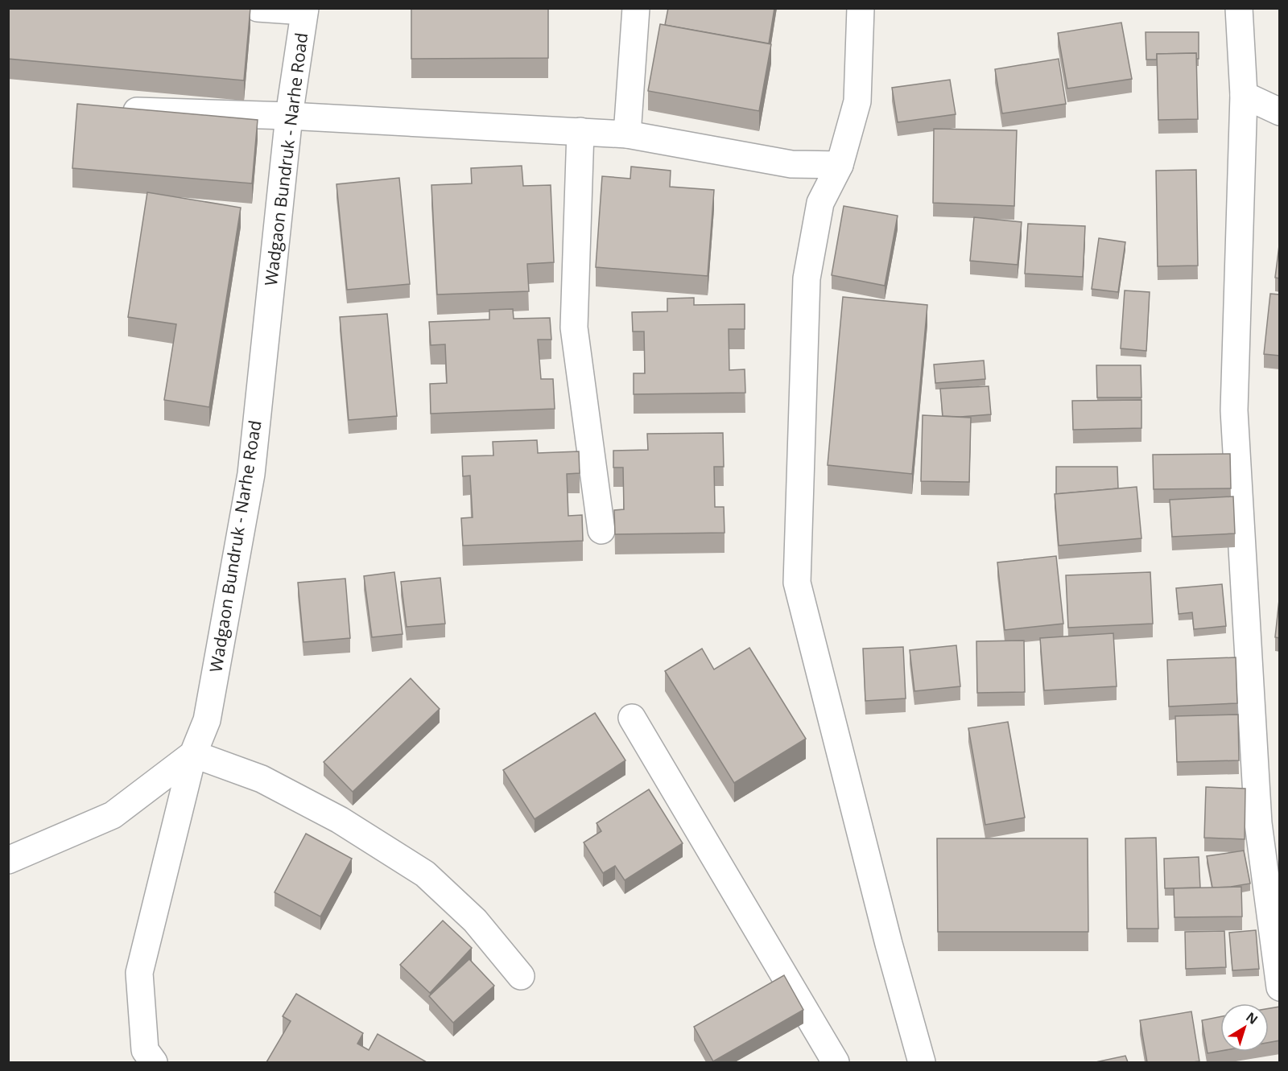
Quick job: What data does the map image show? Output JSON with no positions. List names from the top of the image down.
{
  "streets": {
    "street": ["Wadgaon Bundruk - Narhe Road"]
  },
  "north": "top right"
}
